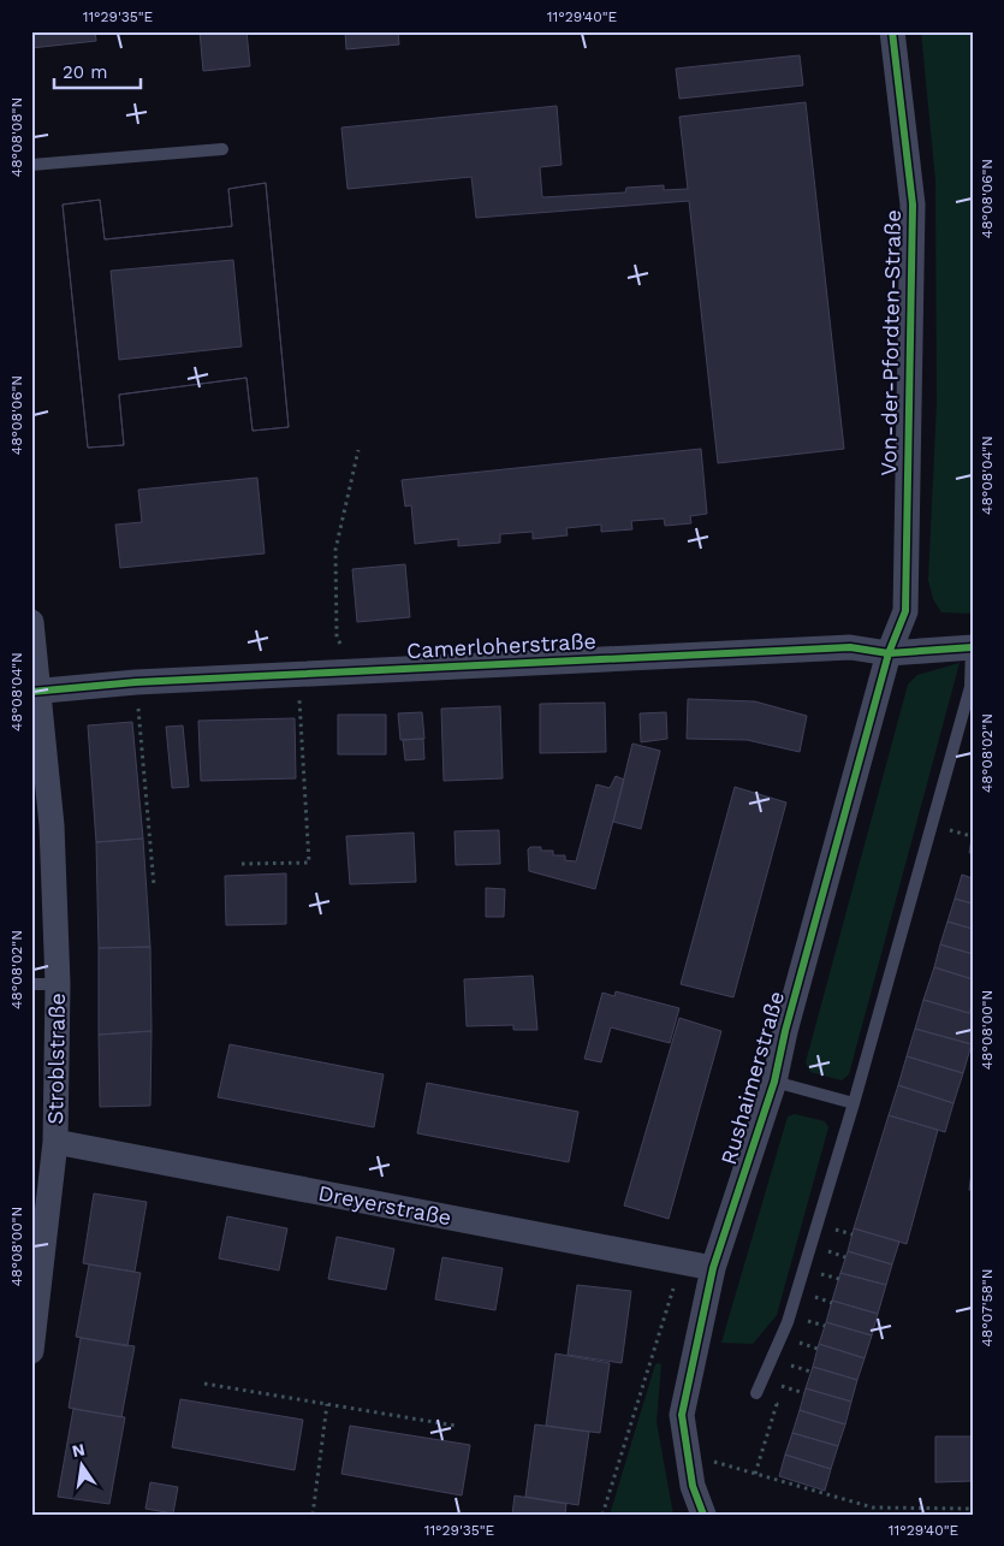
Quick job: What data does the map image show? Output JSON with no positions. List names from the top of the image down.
{
  "streets": {
    "street": [
      "Von-der-Pfordten-Straße",
      "Camerloherstraße",
      "Stroblstraße",
      "Rushaimerstraße",
      "Dreyerstraße"
    ]
  },
  "crossings": [
    ["Von-der-Pfordten-Straße", "Camerloherstraße"],
    ["Von-der-Pfordten-Straße", "Rushaimerstraße"],
    ["Camerloherstraße", "Stroblstraße"],
    ["Camerloherstraße", "Rushaimerstraße"],
    ["Stroblstraße", "Dreyerstraße"],
    ["Rushaimerstraße", "Dreyerstraße"]
  ],
  "scale_bar": "20 m",
  "north": "top",
  "coordinates": [
    "11°29'35\"E",
    "11°29'40\"E",
    "48°08'08\"N",
    "48°08'06\"N",
    "48°08'04\"N",
    "48°08'02\"N",
    "48°08'00\"N",
    "48°07'58\"N"
  ]
}
